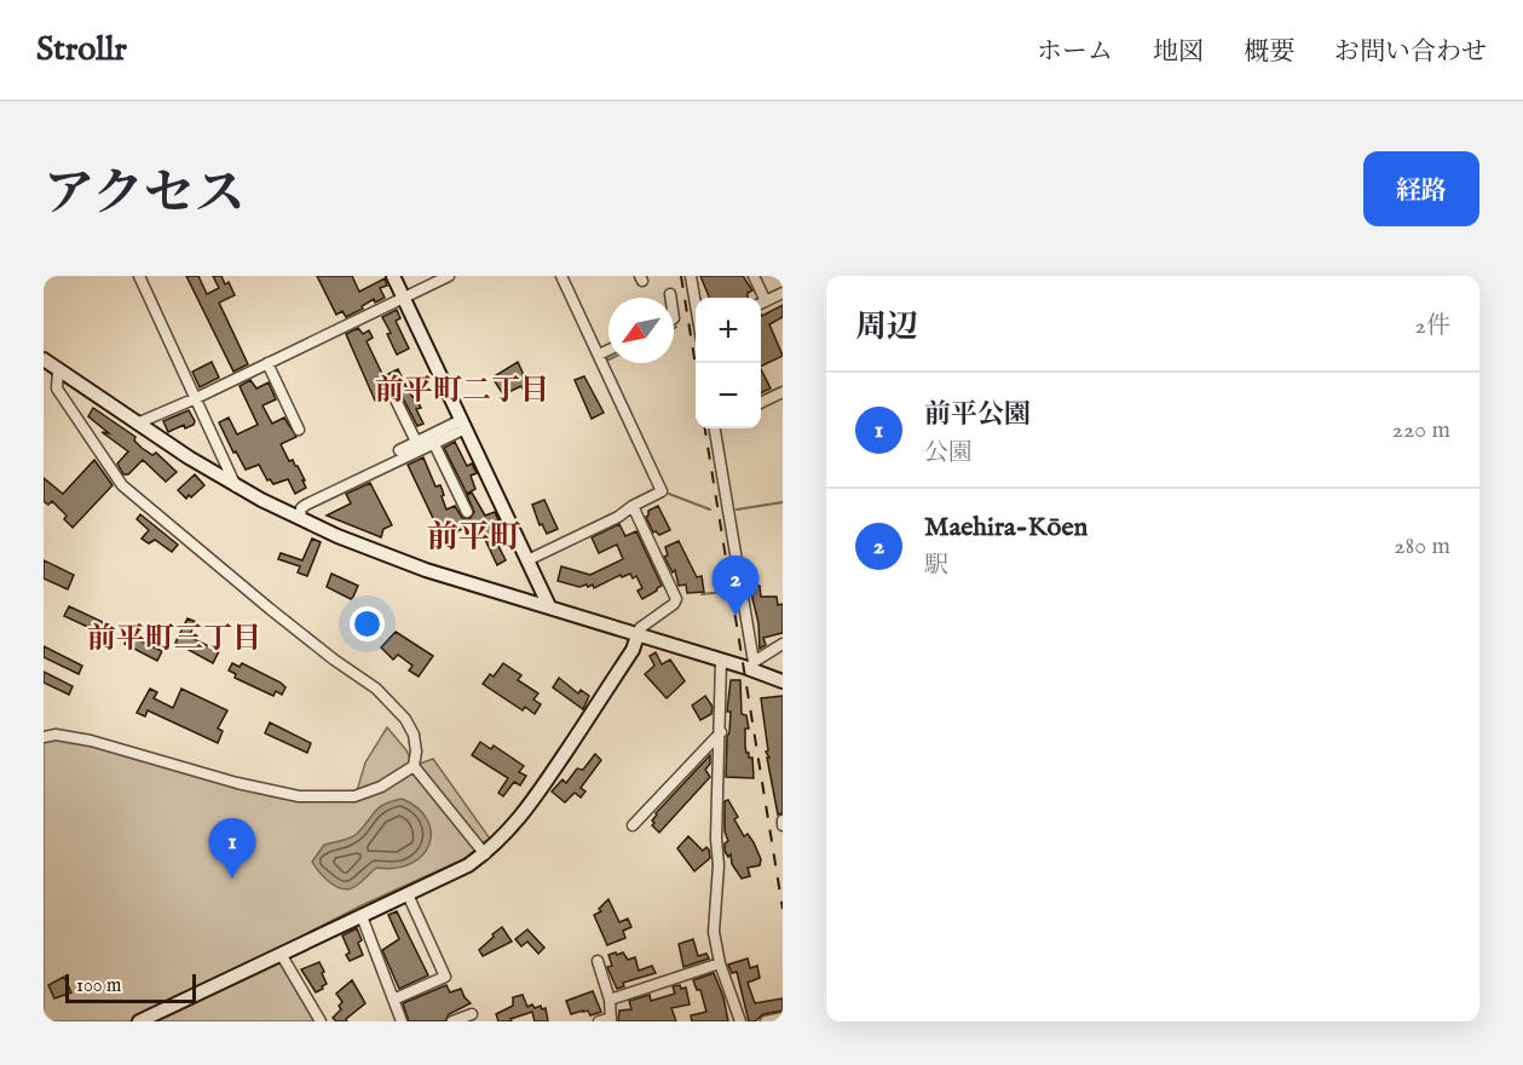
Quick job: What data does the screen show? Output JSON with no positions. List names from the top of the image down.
{
  "districts": ["前平町二丁目", "前平町", "前平町三丁目"],
  "scale_bar": "100 m",
  "north": "bottom left",
  "page": {
    "header": "Strollr",
    "nav": [
      "ホーム",
      "地図",
      "概要",
      "お問い合わせ"
    ],
    "title": "アクセス",
    "buttons": "経路",
    "heading": ["周辺", "2件"],
    "map_buttons": ["+", "−"],
    "list": [
      {
        "mark": "1",
        "name": "前平公園",
        "note": "公園",
        "value": "220 m"
      },
      {
        "mark": "2",
        "name": "Maehira-Kōen",
        "note": "駅",
        "value": "280 m"
      }
    ],
    "pins": ["2", "1"],
    "scale": "100 m"
  }
}
